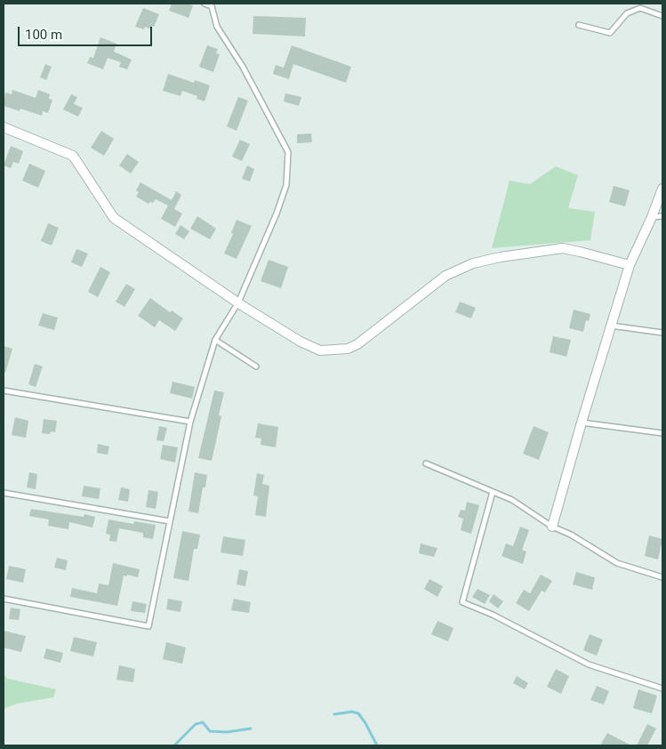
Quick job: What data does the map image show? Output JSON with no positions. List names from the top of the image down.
{
  "scale_bar": "100 m"
}
